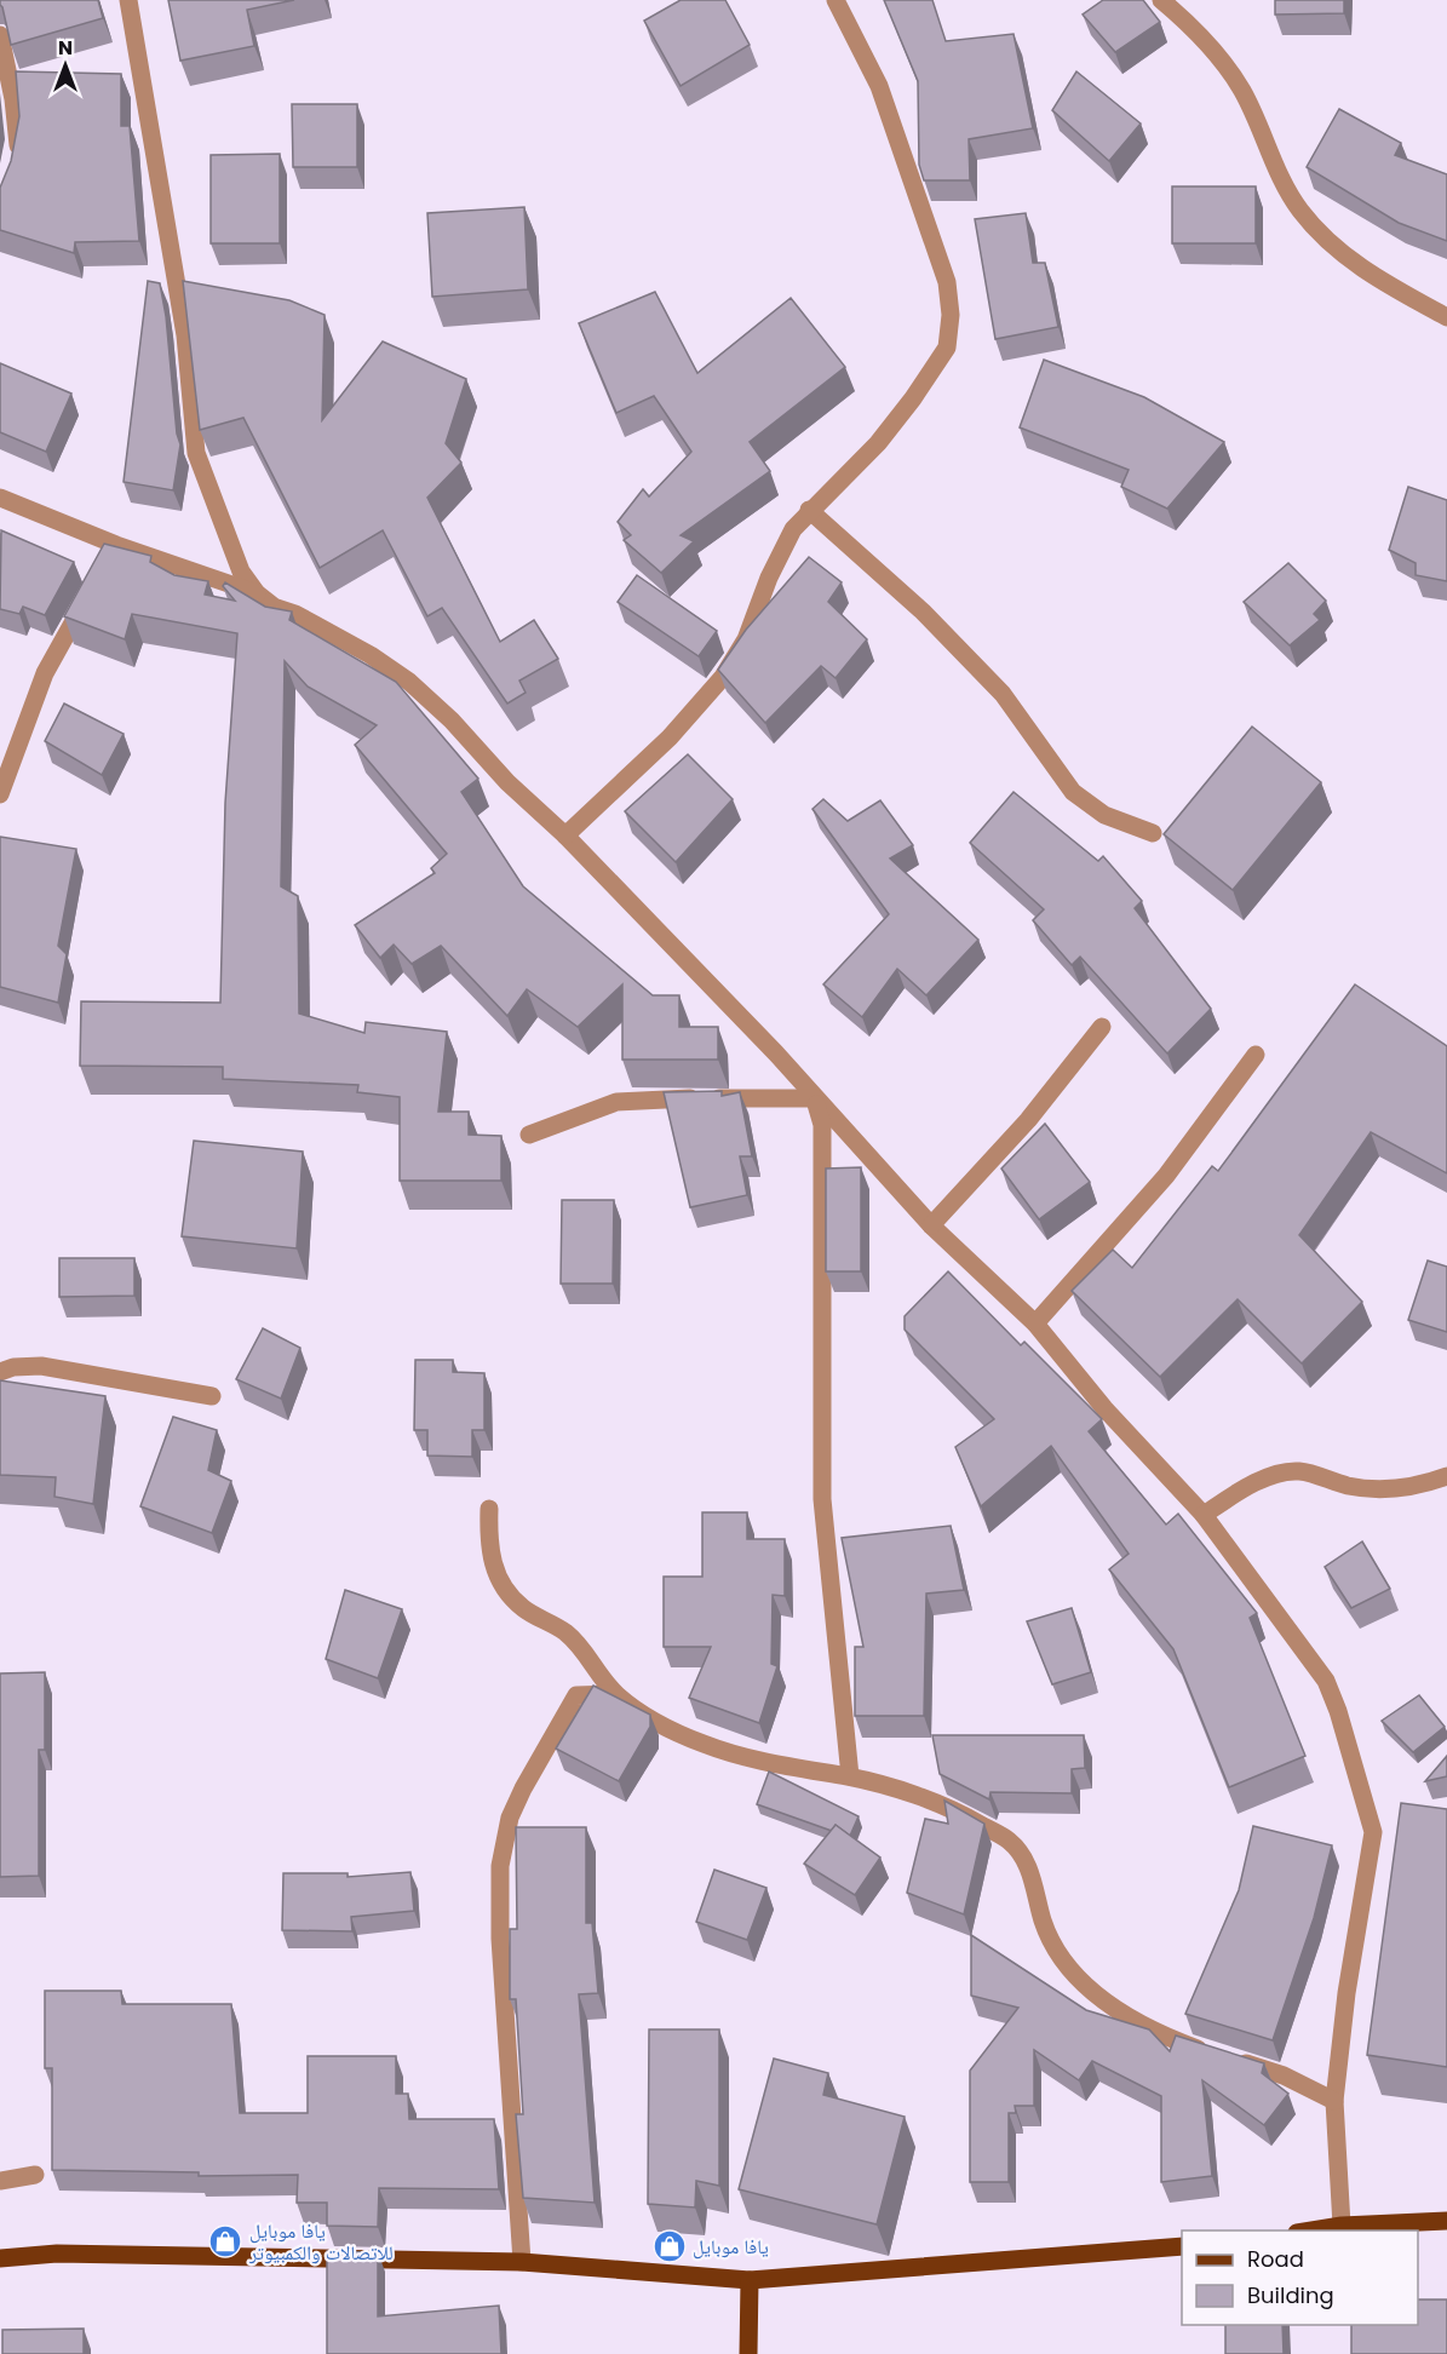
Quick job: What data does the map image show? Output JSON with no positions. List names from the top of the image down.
{
  "places": {
    "shop": ["يافا موبايل للاتصالات والكمبيوتر", "يافا موبايل"]
  },
  "legend": ["Road", "Building"],
  "north": "top"
}
